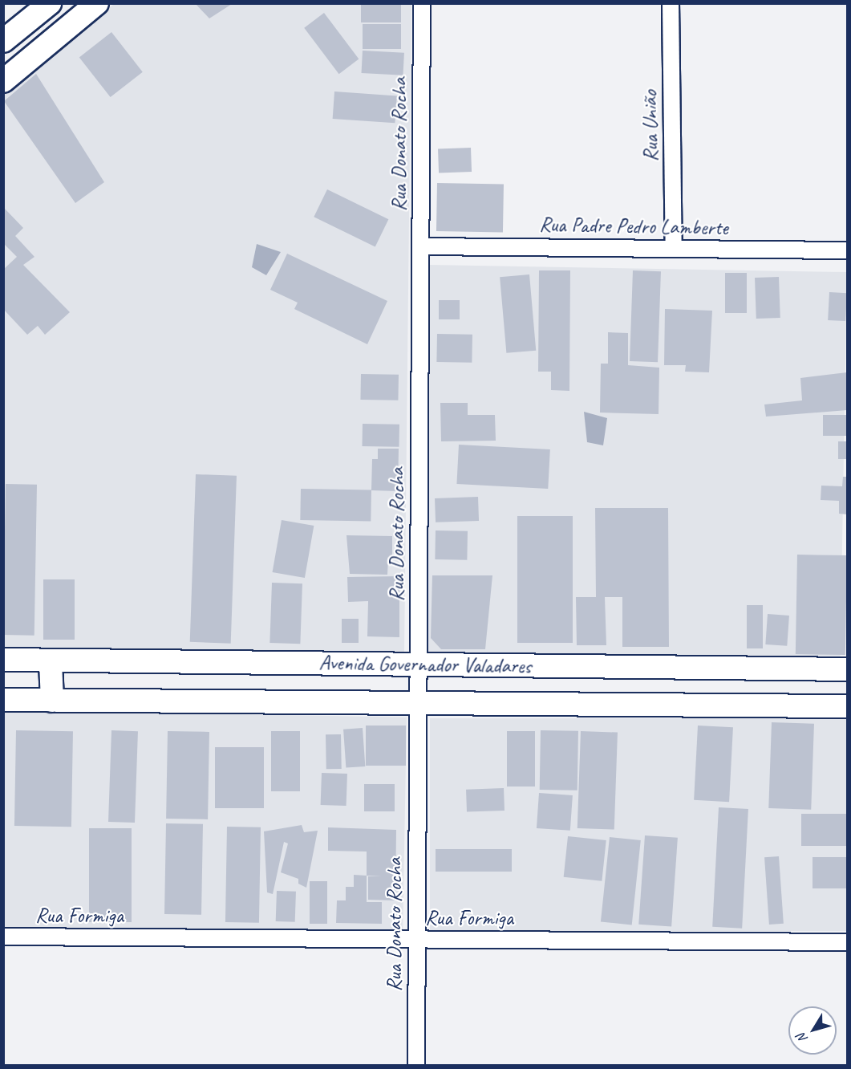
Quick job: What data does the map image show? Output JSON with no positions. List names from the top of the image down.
{
  "streets": {
    "street": [
      "Rua União",
      "Rua Donato Rocha",
      "Rua Padre Pedro Lamberte",
      "Avenida Governador Valadares",
      "Rua Formiga"
    ]
  },
  "crossings": [
    ["Rua União", "Rua Padre Pedro Lamberte"],
    ["Rua Donato Rocha", "Rua Padre Pedro Lamberte"],
    ["Rua Donato Rocha", "Avenida Governador Valadares"],
    ["Rua Donato Rocha", "Rua Formiga"]
  ],
  "north": "bottom left"
}
